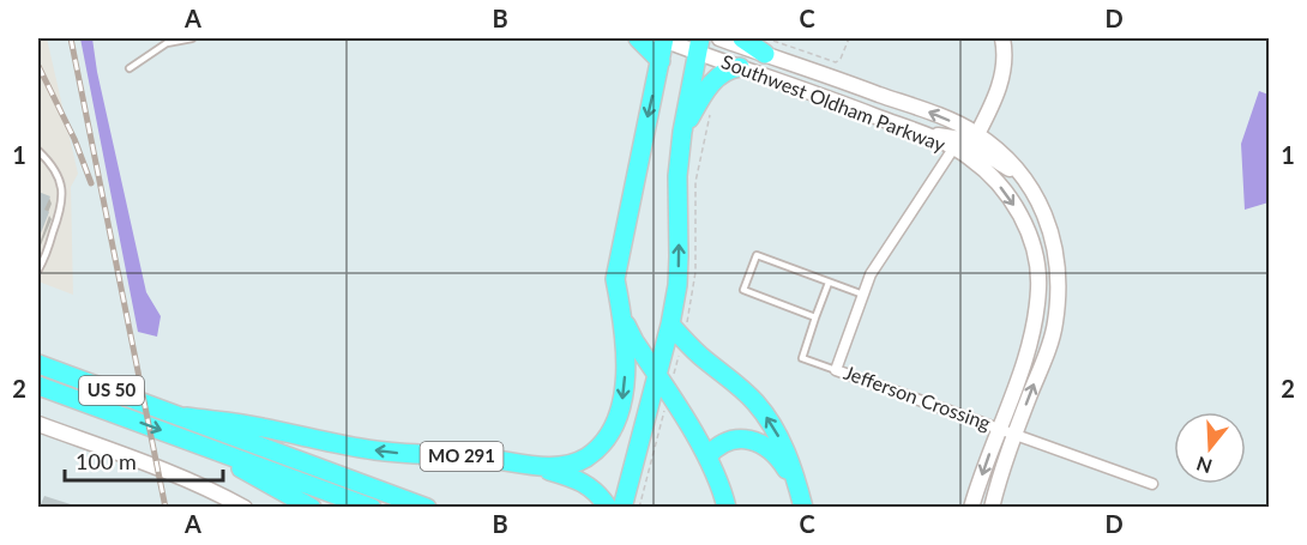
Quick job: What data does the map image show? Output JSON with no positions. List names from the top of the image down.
{
  "streets": {
    "highway": ["US 50", "MO 291"],
    "street": ["Southwest Oldham Parkway", "Jefferson Crossing"]
  },
  "crossings": [
    ["Southwest Oldham Parkway", "Jefferson Crossing"],
    ["Southwest Oldham Parkway", "MO 291"],
    ["US 50", "MO 291"]
  ],
  "scale_bar": "100 m",
  "north": "bottom",
  "grid": {
    "columns": [
      "A",
      "B",
      "C",
      "D"
    ],
    "rows": ["1", "2"]
  }
}
